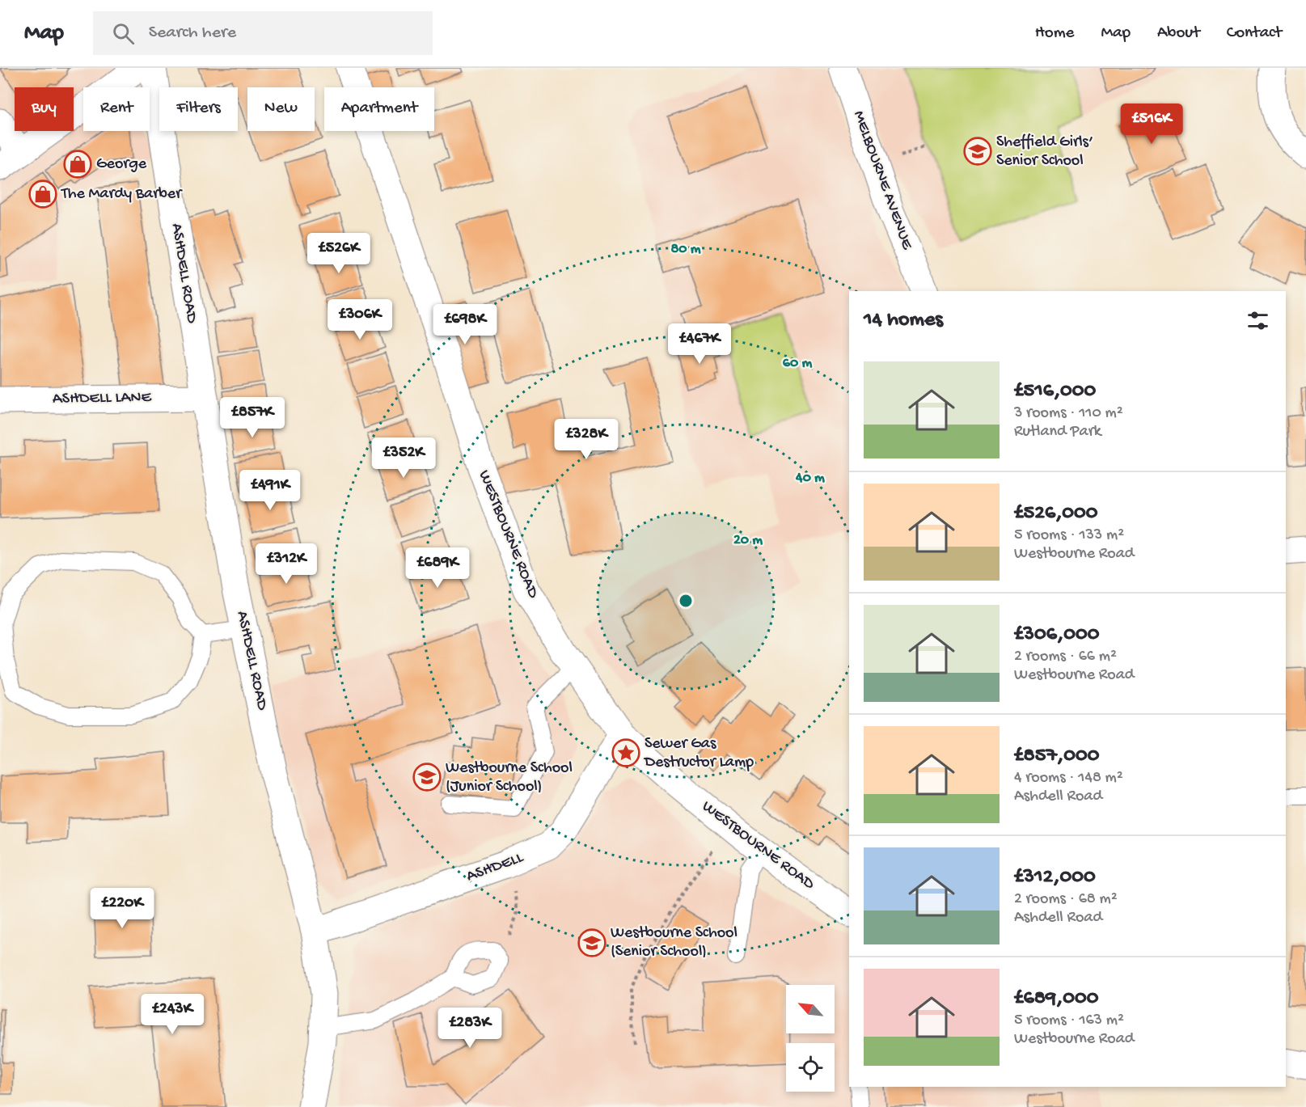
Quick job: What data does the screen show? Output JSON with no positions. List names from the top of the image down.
{
  "streets": {
    "street": [
      "MELBOURNE AVENUE",
      "ASHDELL ROAD",
      "ASHDELL LANE",
      "WESTBOURNE ROAD",
      "ASHDELL"
    ]
  },
  "crossings": [
    ["ASHDELL ROAD", "ASHDELL LANE"],
    ["ASHDELL ROAD", "ASHDELL"],
    ["WESTBOURNE ROAD", "ASHDELL"]
  ],
  "places": {
    "school or university": ["Sheffield Girls’ Senior School", "Westbourne School (Junior School)", "Westbourne School (Senior School)"],
    "shop": ["George", "The Mardy Barber"],
    "place": ["Sewer Gas Destructor Lamp"]
  },
  "north": "top left",
  "page": {
    "header": "Map",
    "search": "Search here",
    "nav": [
      "Home",
      "Map",
      "About",
      "Contact"
    ],
    "chip": [
      "Buy",
      "Rent",
      "Filters",
      "New",
      "Apartment"
    ],
    "price": [
      "£516K",
      "£526K",
      "£306K",
      "£698K",
      "£467K",
      "£857K",
      "£328K",
      "£352K",
      "£491K",
      "£312K",
      "£689K",
      "£220K",
      "£243K",
      "£283K"
    ],
    "heading": "14 homes",
    "list": [
      {
        "name": "£516,000",
        "note": "3 rooms · 110 m² · Rutland Park"
      },
      {
        "name": "£526,000",
        "note": "5 rooms · 133 m² · Westbourne Road"
      },
      {
        "name": "£306,000",
        "note": "2 rooms · 66 m² · Westbourne Road"
      },
      {
        "name": "£857,000",
        "note": "4 rooms · 148 m² · Ashdell Road"
      },
      {
        "name": "£312,000",
        "note": "2 rooms · 68 m² · Ashdell Road"
      },
      {
        "name": "£689,000",
        "note": "5 rooms · 163 m² · Westbourne Road"
      }
    ]
  },
  "rings": [
    "80 m",
    "60 m",
    "40 m",
    "20 m"
  ]
}
